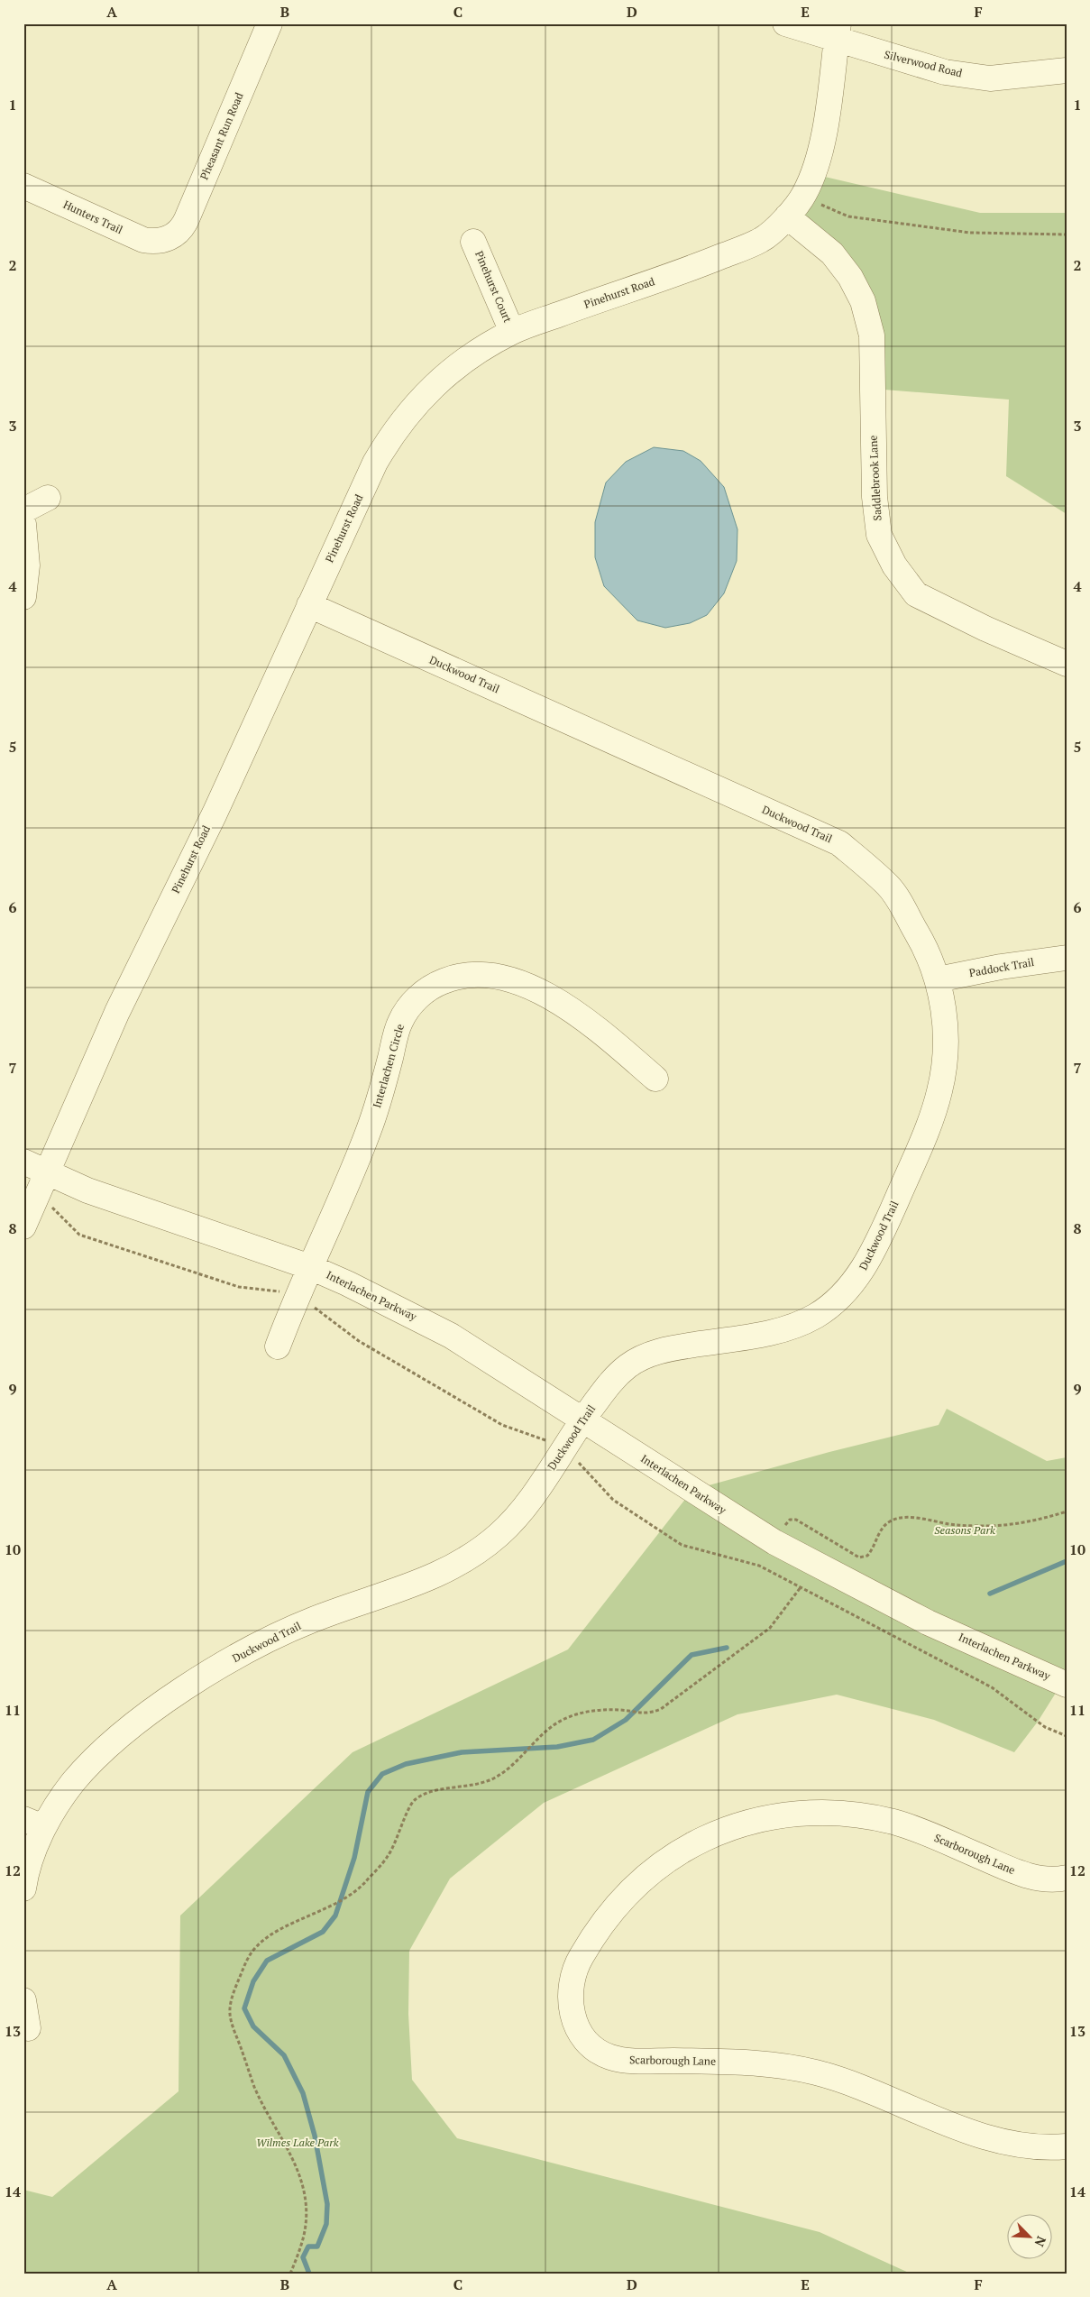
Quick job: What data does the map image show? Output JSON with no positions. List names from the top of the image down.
{
  "streets": {
    "street": [
      "Silverwood Road",
      "Pheasant Run Road",
      "Hunters Trail",
      "Pinehurst Court",
      "Pinehurst Road",
      "Saddlebrook Lane",
      "Duckwood Trail",
      "Paddock Trail",
      "Interlachen Circle",
      "Interlachen Parkway",
      "Scarborough Lane"
    ]
  },
  "crossings": [
    ["Silverwood Road", "Pinehurst Road"],
    ["Pheasant Run Road", "Hunters Trail"],
    ["Pinehurst Court", "Pinehurst Road"],
    ["Pinehurst Road", "Saddlebrook Lane"],
    ["Pinehurst Road", "Duckwood Trail"],
    ["Pinehurst Road", "Interlachen Parkway"],
    ["Duckwood Trail", "Paddock Trail"],
    ["Duckwood Trail", "Interlachen Parkway"],
    ["Interlachen Circle", "Interlachen Parkway"]
  ],
  "parks": ["Seasons Park", "Wilmes Lake Park"],
  "north": "bottom right",
  "grid": {
    "columns": [
      "A",
      "B",
      "C",
      "D",
      "E",
      "F"
    ],
    "rows": [
      "1",
      "2",
      "3",
      "4",
      "5",
      "6",
      "7",
      "8",
      "9",
      "10",
      "11",
      "12",
      "13",
      "14"
    ]
  }
}
